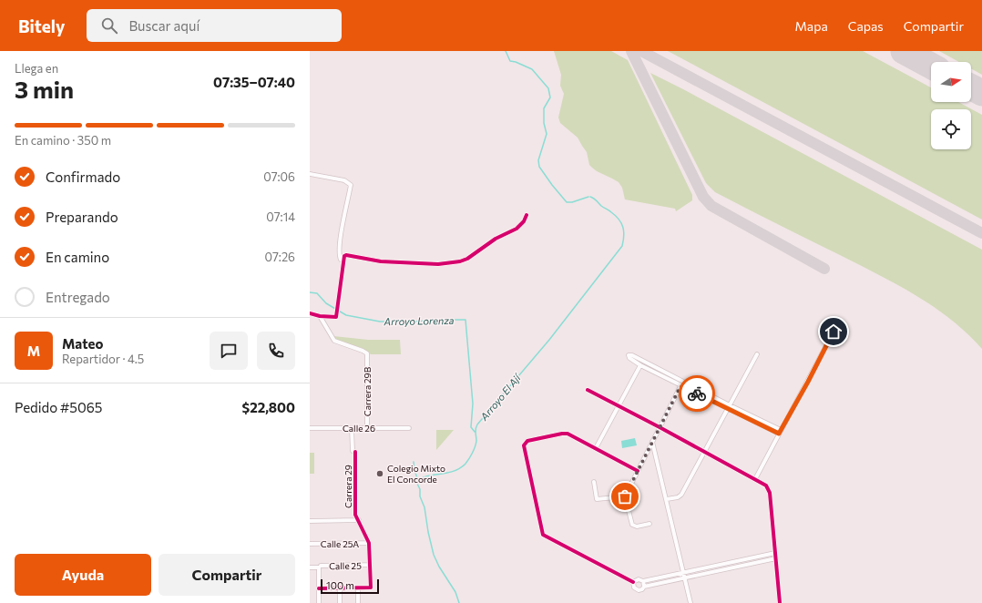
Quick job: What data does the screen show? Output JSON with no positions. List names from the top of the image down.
{
  "streets": {
    "street": [
      "Carrera 29B",
      "Calle 26",
      "Carrera 29",
      "Calle 25A",
      "Calle 25"
    ]
  },
  "crossings": [
    ["Carrera 29B", "Calle 26"],
    ["Calle 26", "Carrera 29"]
  ],
  "water": ["Arroyo Lorenza", "Arroyo El Ají"],
  "places": ["Colegio Mixto El Concorde"],
  "scale_bar": "100 m",
  "north": "right",
  "page": {
    "header": "Bitely",
    "search": "Buscar aquí",
    "nav": ["Mapa", "Capas", "Compartir"],
    "heading": ["3 min", "Llega en", "07:35–07:40"],
    "panel": [
      "Mateo",
      "Repartidor · 4.5",
      "Pedido #5065",
      "$22,800"
    ],
    "bar": "En camino · 350 m",
    "list": [
      ["Confirmado", "07:06"],
      ["Preparando", "07:14"],
      ["En camino", "07:26"],
      "Entregado"
    ],
    "round": "M",
    "buttons": ["Ayuda", "Compartir"],
    "scale": "100 m"
  }
}
